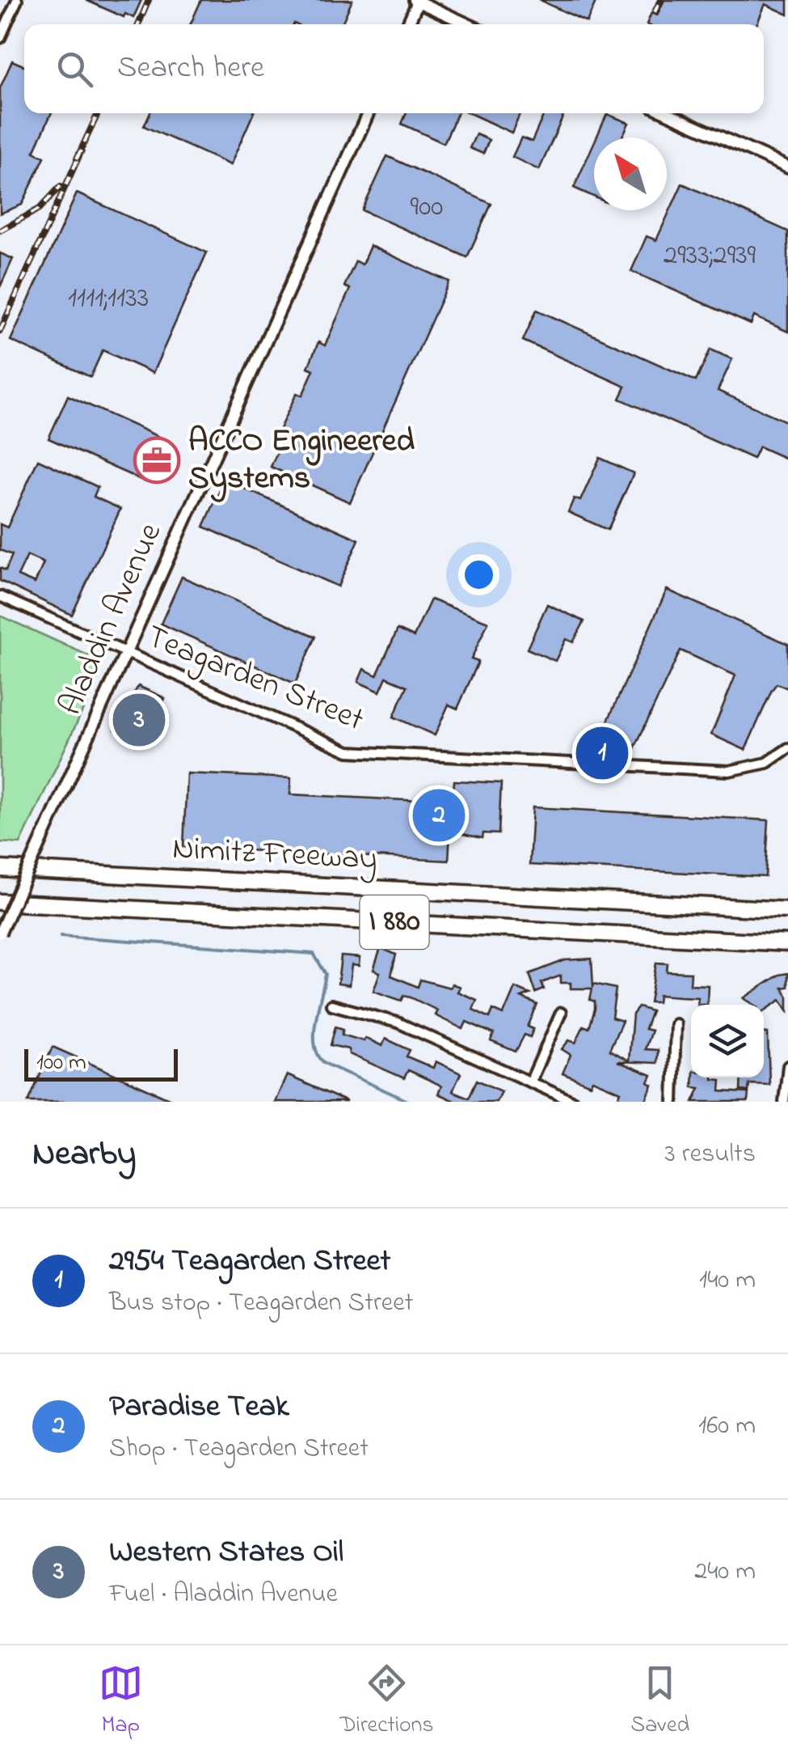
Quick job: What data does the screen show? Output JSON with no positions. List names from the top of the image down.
{
  "streets": {
    "highway": ["Nimitz Freeway", "I 880"],
    "street": ["Aladdin Avenue", "Teagarden Street"]
  },
  "crossings": [
    ["Aladdin Avenue", "Teagarden Street"]
  ],
  "places": {
    "office": ["ACCO Engineered Systems"]
  },
  "house_numbers": ["900", "2933;2939", "1111;1133"],
  "scale_bar": "100 m",
  "north": "top left",
  "page": {
    "search": "Search here",
    "pins": ["3", "1", "2"],
    "scale": "100 m",
    "heading": ["Nearby", "3 results"],
    "list": [
      {
        "mark": "1",
        "name": "2954 Teagarden Street",
        "note": "Bus stop · Teagarden Street",
        "value": "140 m"
      },
      {
        "mark": "2",
        "name": "Paradise Teak",
        "note": "Shop · Teagarden Street",
        "value": "160 m"
      },
      {
        "mark": "3",
        "name": "Western States Oil",
        "note": "Fuel · Aladdin Avenue",
        "value": "240 m"
      }
    ],
    "nav": ["Map", "Directions", "Saved"]
  }
}
